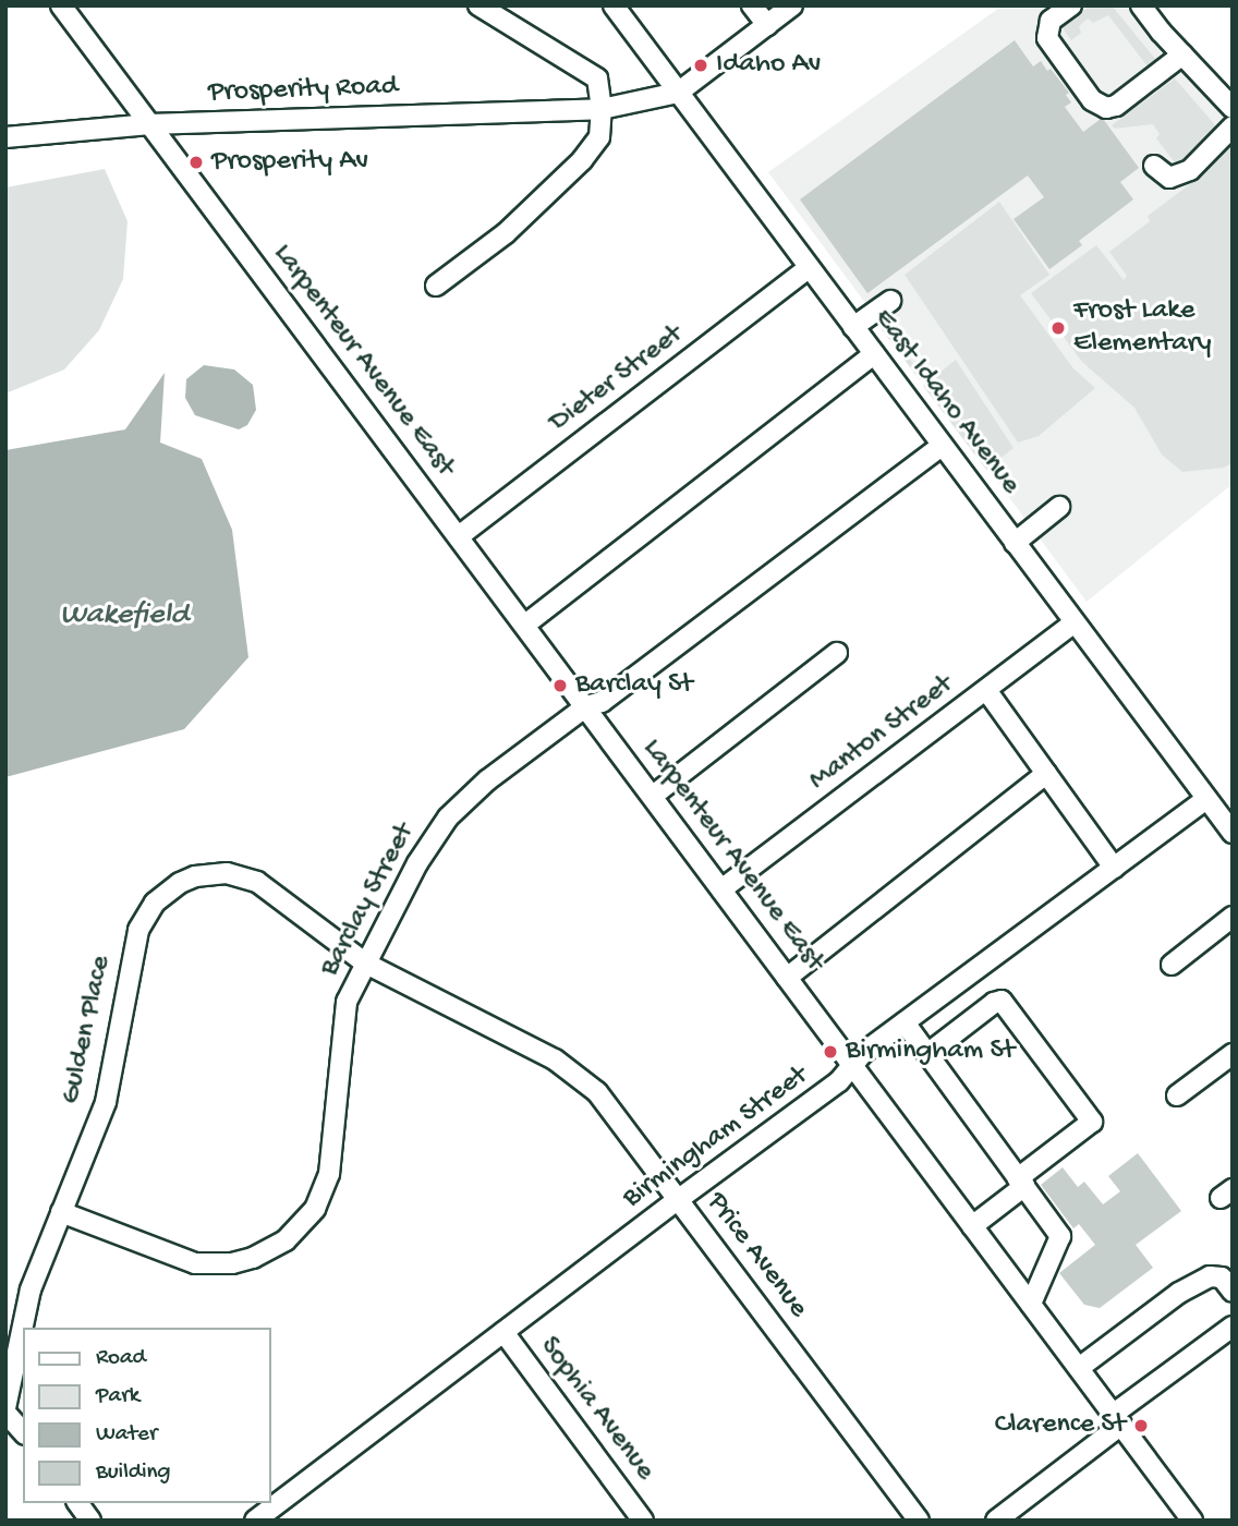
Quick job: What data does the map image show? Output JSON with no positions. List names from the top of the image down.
{
  "streets": {
    "street": [
      "Prosperity Road",
      "Larpenteur Avenue East",
      "Dieter Street",
      "East Idaho Avenue",
      "Manton Street",
      "Barclay Street",
      "Gulden Place",
      "Birmingham Street",
      "Price Avenue",
      "Sophia Avenue"
    ]
  },
  "crossings": [
    ["Prosperity Road", "Larpenteur Avenue East"],
    ["Prosperity Road", "East Idaho Avenue"],
    ["Larpenteur Avenue East", "Dieter Street"],
    ["Larpenteur Avenue East", "Manton Street"],
    ["Larpenteur Avenue East", "Barclay Street"],
    ["Larpenteur Avenue East", "Birmingham Street"],
    ["Dieter Street", "East Idaho Avenue"],
    ["East Idaho Avenue", "Manton Street"],
    ["East Idaho Avenue", "Barclay Street"],
    ["East Idaho Avenue", "Birmingham Street"],
    ["Barclay Street", "Gulden Place"],
    ["Barclay Street", "Price Avenue"],
    ["Gulden Place", "Price Avenue"],
    ["Birmingham Street", "Price Avenue"],
    ["Birmingham Street", "Sophia Avenue"]
  ],
  "water": ["Wakefield"],
  "places": [
    "Idaho Av",
    "Prosperity Av",
    "Frost Lake Elementary",
    "Barclay St",
    "Birmingham St",
    "Clarence St"
  ],
  "legend": [
    "Road",
    "Park",
    "Water",
    "Building"
  ]
}
